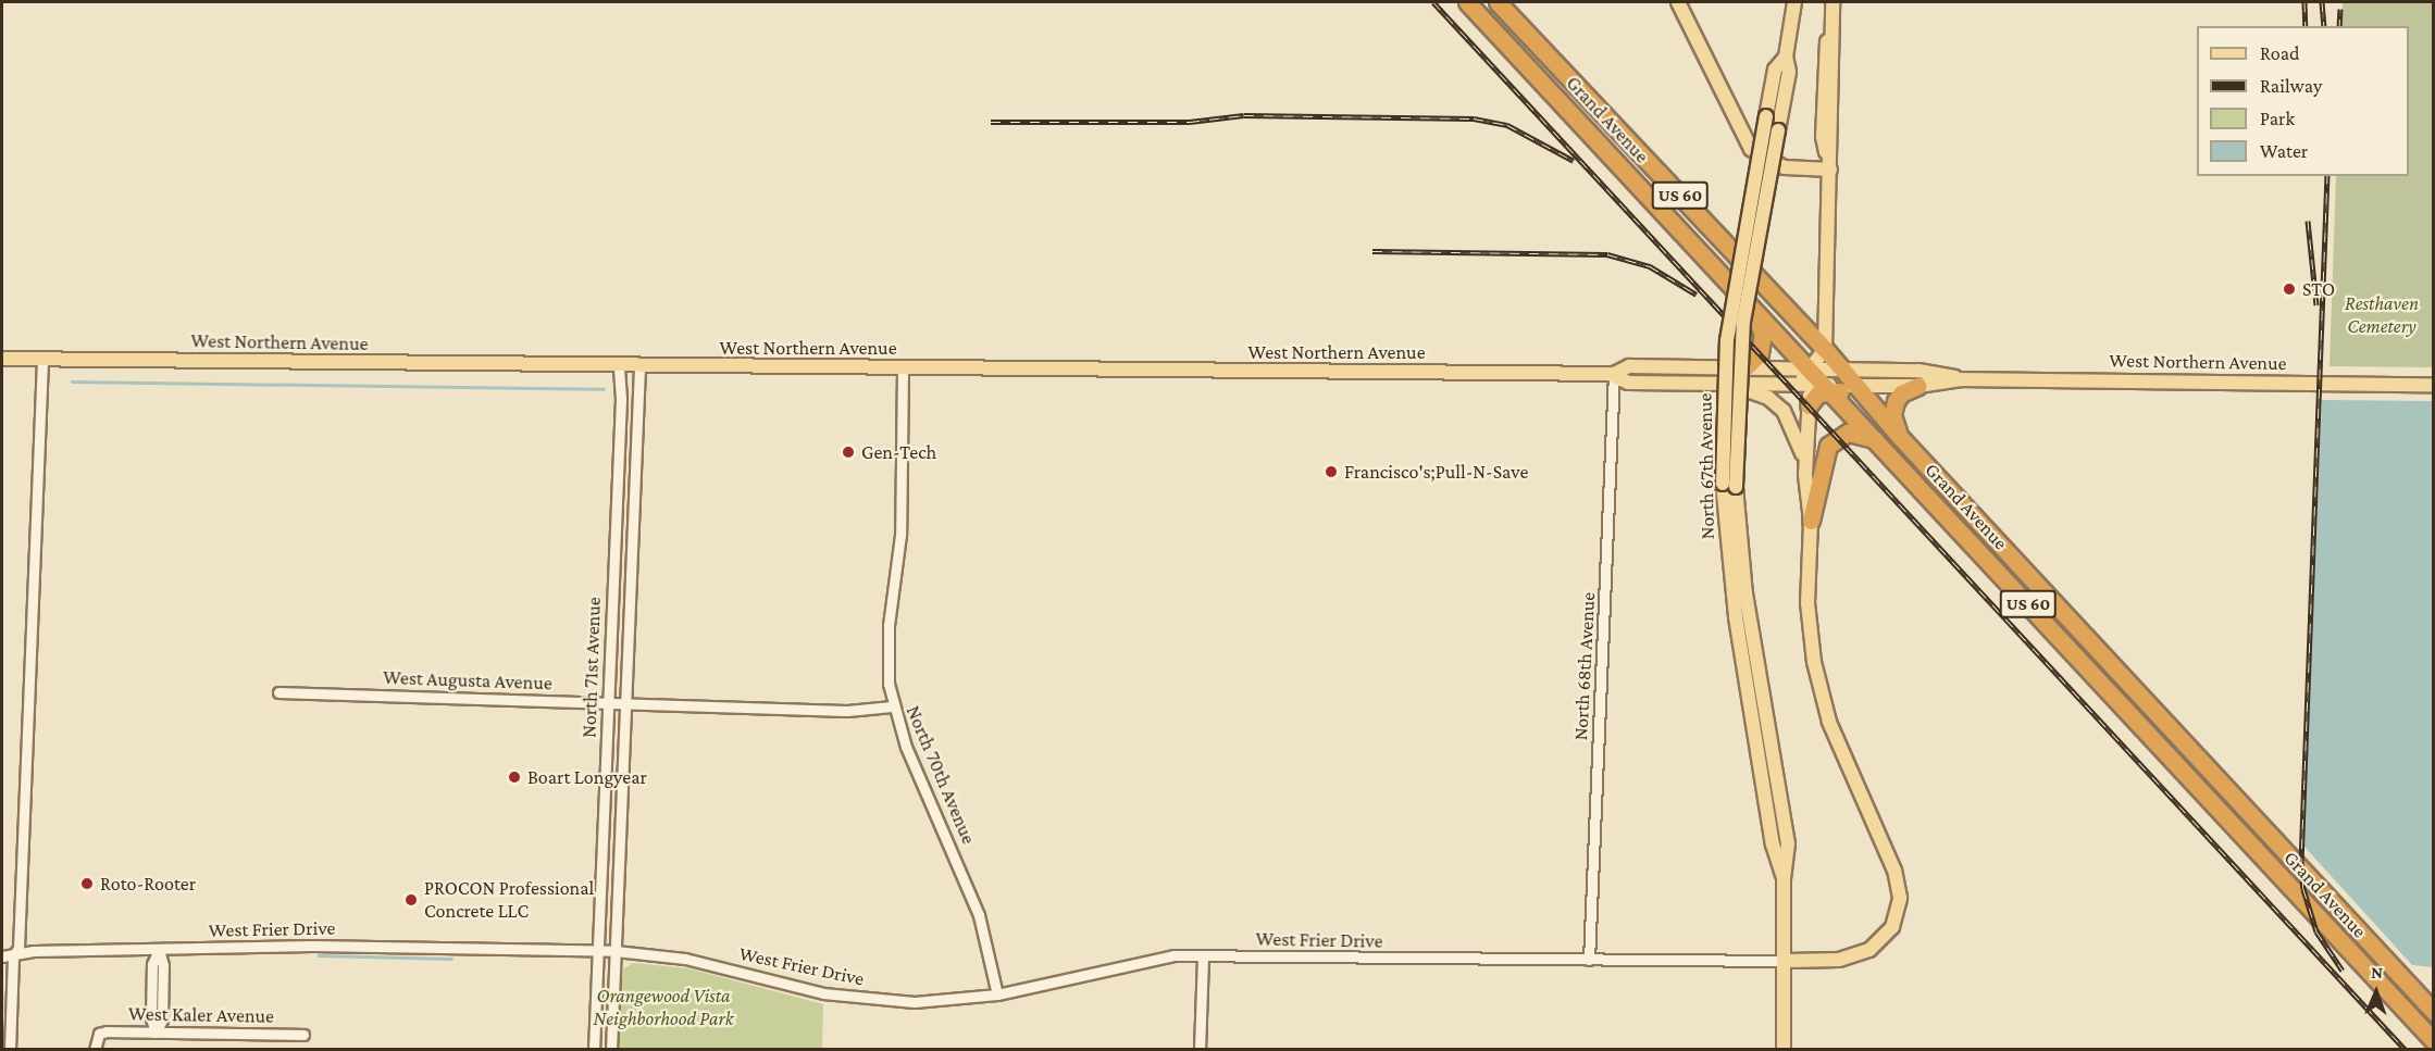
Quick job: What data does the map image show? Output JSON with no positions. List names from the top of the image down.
{
  "streets": {
    "highway": ["Grand Avenue", "US 60"],
    "main road": ["West Northern Avenue", "North 67th Avenue"],
    "street": [
      "North 68th Avenue",
      "North 71st Avenue",
      "West Augusta Avenue",
      "North 70th Avenue",
      "West Frier Drive",
      "West Kaler Avenue"
    ]
  },
  "crossings": [
    ["Grand Avenue", "West Northern Avenue"],
    ["West Northern Avenue", "North 68th Avenue"],
    ["West Northern Avenue", "North 71st Avenue"],
    ["West Northern Avenue", "North 70th Avenue"],
    ["North 67th Avenue", "West Frier Drive"],
    ["North 68th Avenue", "West Frier Drive"],
    ["North 71st Avenue", "West Augusta Avenue"],
    ["North 71st Avenue", "West Frier Drive"],
    ["West Augusta Avenue", "North 70th Avenue"],
    ["North 70th Avenue", "West Frier Drive"]
  ],
  "parks": ["Resthaven Cemetery", "Orangewood Vista Neighborhood Park"],
  "places": [
    "STO",
    "Gen-Tech",
    "Francisco's;Pull-N-Save",
    "Boart Longyear",
    "Roto-Rooter",
    "PROCON Professional Concrete LLC"
  ],
  "legend": [
    "Road",
    "Railway",
    "Park",
    "Water"
  ],
  "north": "top"
}
